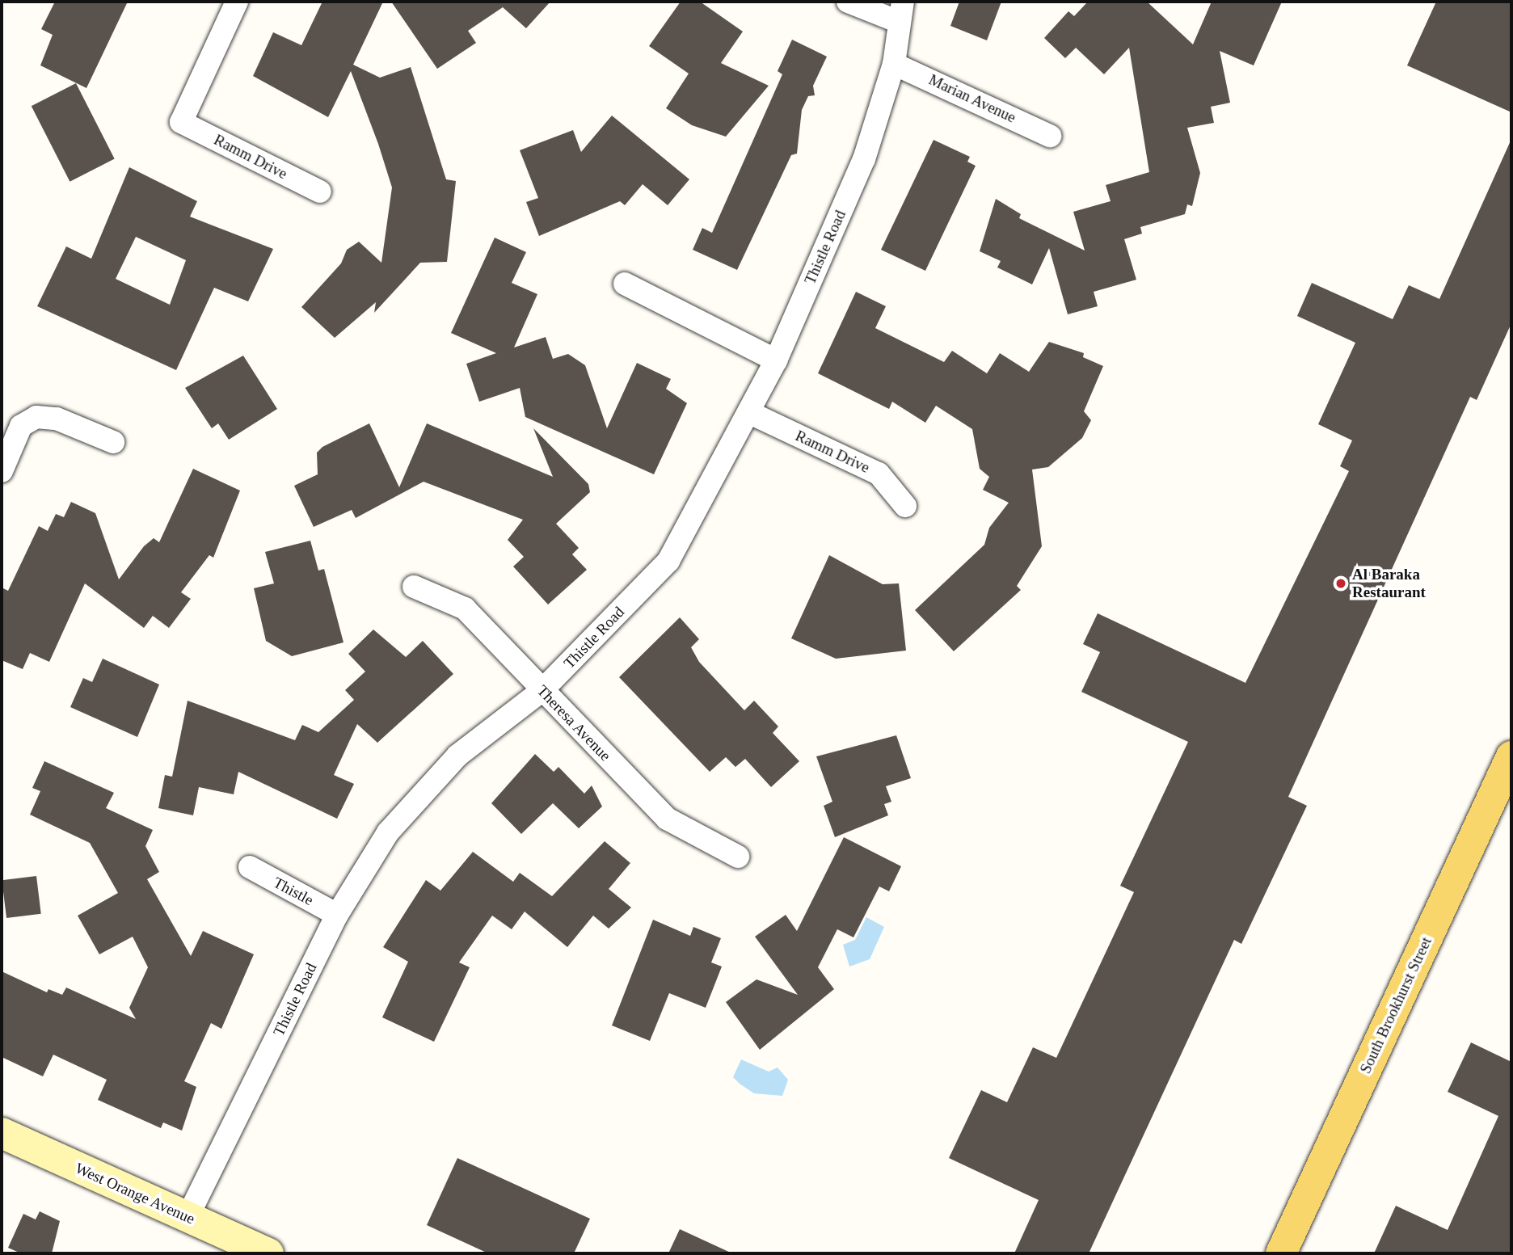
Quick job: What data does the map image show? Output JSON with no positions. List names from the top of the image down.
{
  "streets": {
    "main road": ["South Brookhurst Street"],
    "street": [
      "Marian Avenue",
      "Ramm Drive",
      "Thistle Road",
      "Theresa Avenue",
      "Thistle",
      "West Orange Avenue"
    ]
  },
  "crossings": [
    ["Marian Avenue", "Thistle Road"],
    ["Ramm Drive", "Thistle Road"],
    ["Thistle Road", "Theresa Avenue"],
    ["Thistle Road", "Thistle"],
    ["Thistle Road", "West Orange Avenue"]
  ],
  "places": ["Al Baraka Restaurant"]
}
